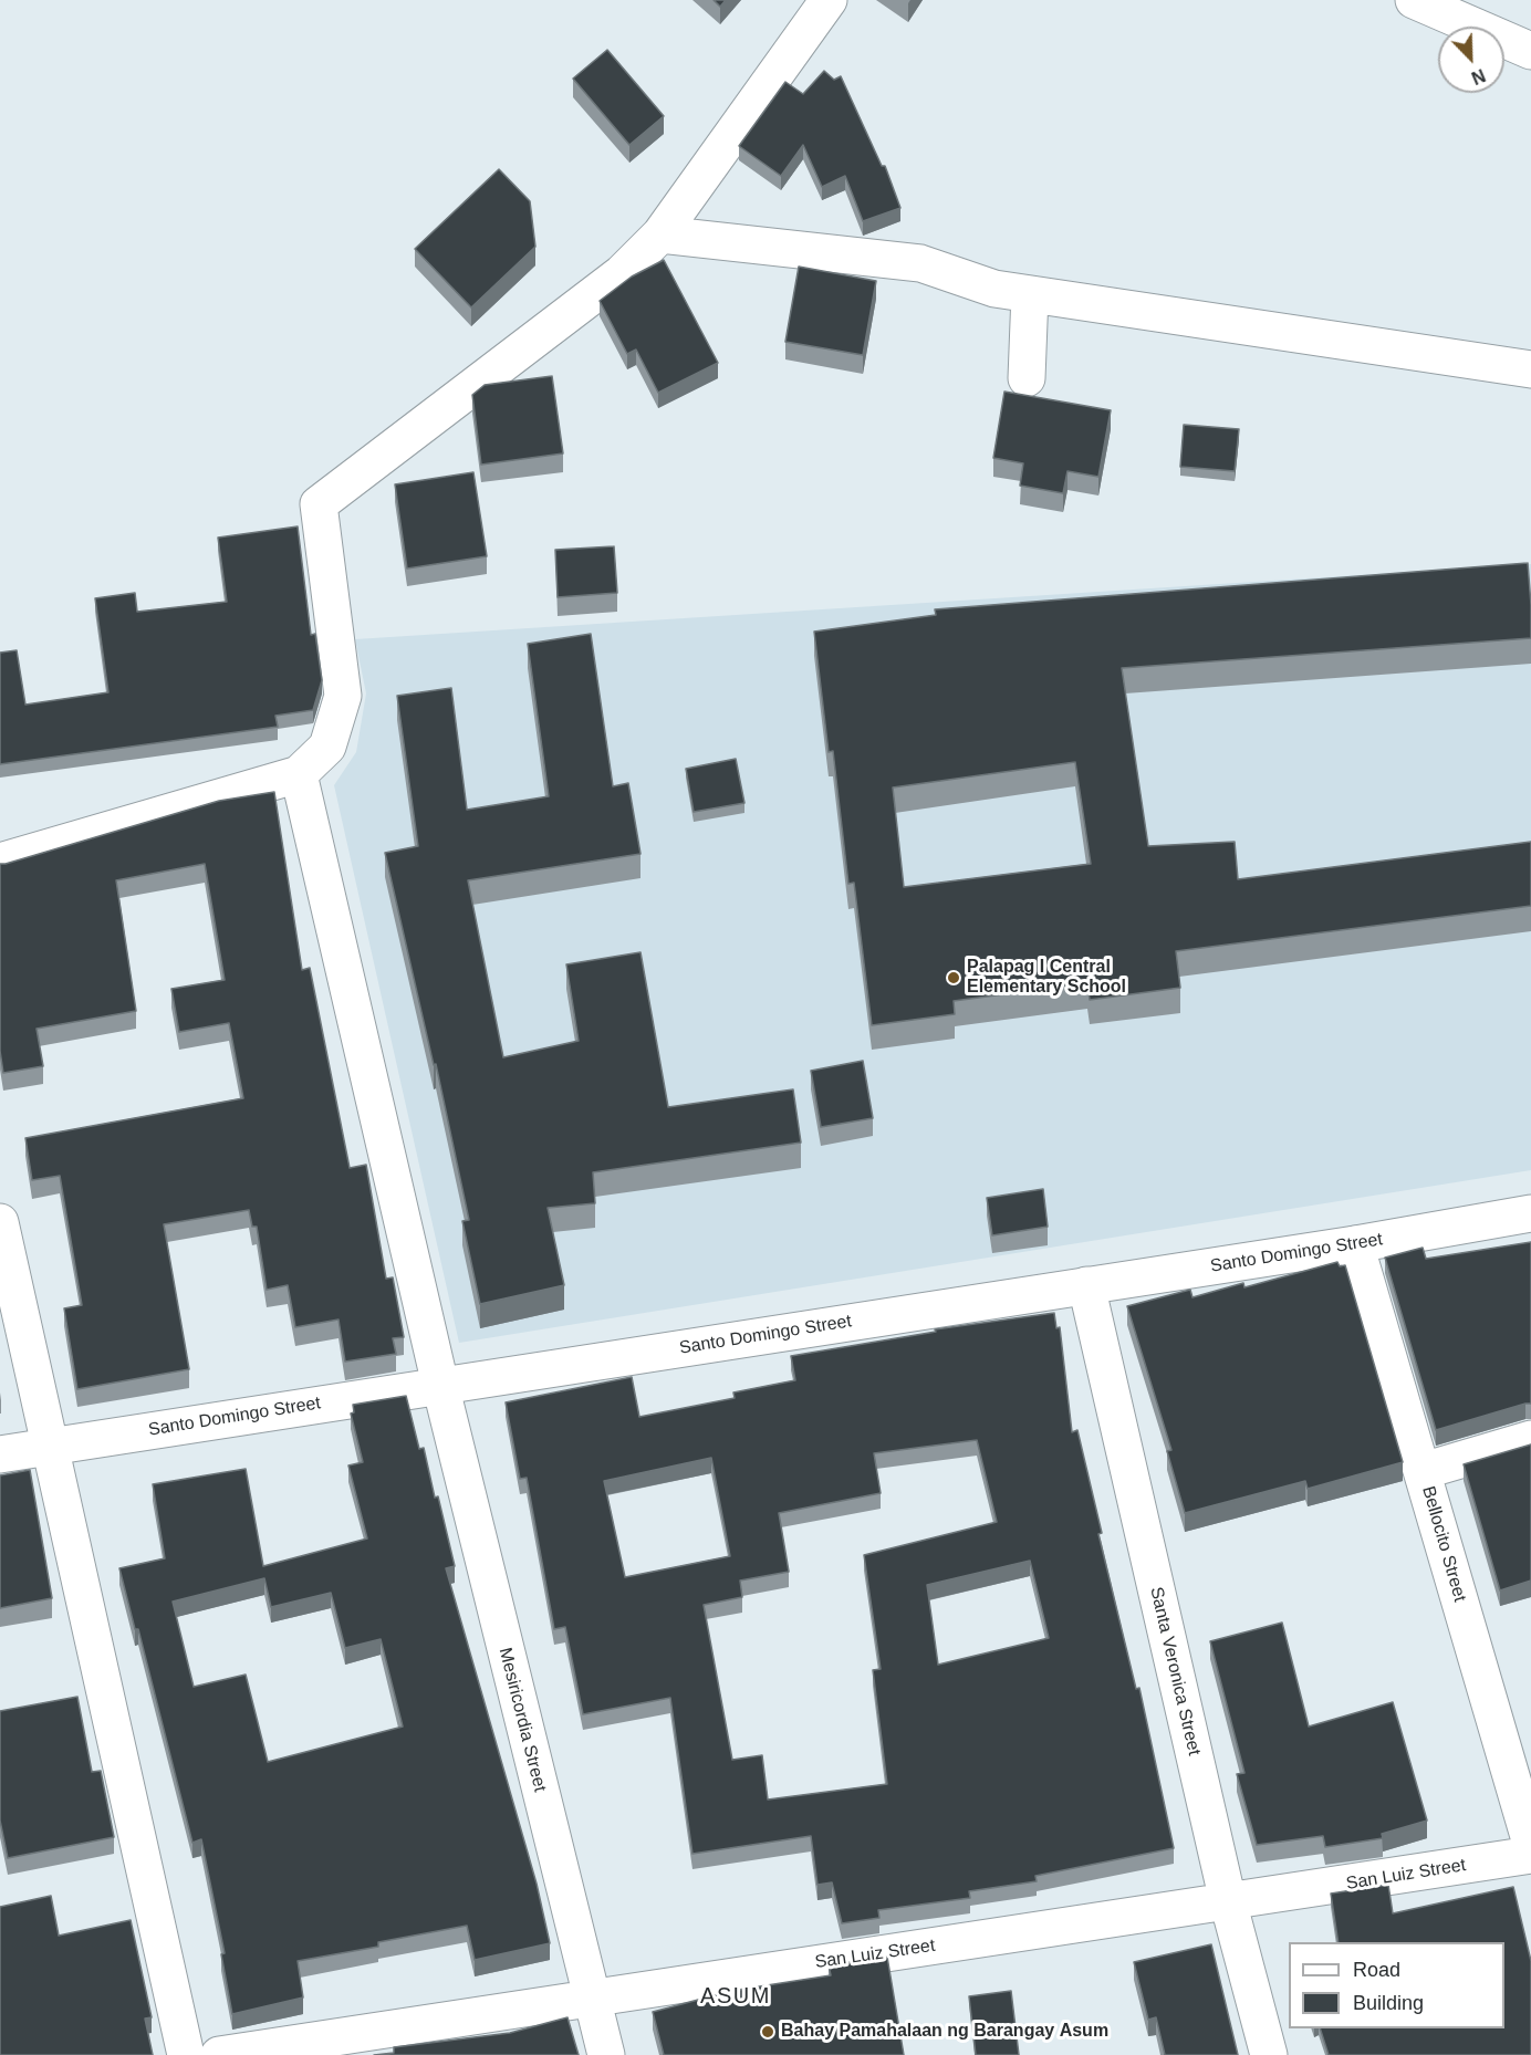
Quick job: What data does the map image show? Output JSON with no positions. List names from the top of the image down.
{
  "streets": {
    "street": [
      "Santo Domingo Street",
      "Bellocito Street",
      "Santa Veronica Street",
      "Mesiricordia Street",
      "San Luiz Street"
    ]
  },
  "crossings": [
    ["Santo Domingo Street", "Bellocito Street"],
    ["Santo Domingo Street", "Santa Veronica Street"],
    ["Santo Domingo Street", "Mesiricordia Street"],
    ["Santa Veronica Street", "San Luiz Street"],
    ["Mesiricordia Street", "San Luiz Street"]
  ],
  "districts": ["ASUM"],
  "places": ["Palapag I Central Elementary School", "Bahay Pamahalaan ng Barangay Asum"],
  "legend": ["Road", "Building"],
  "north": "bottom right"
}
